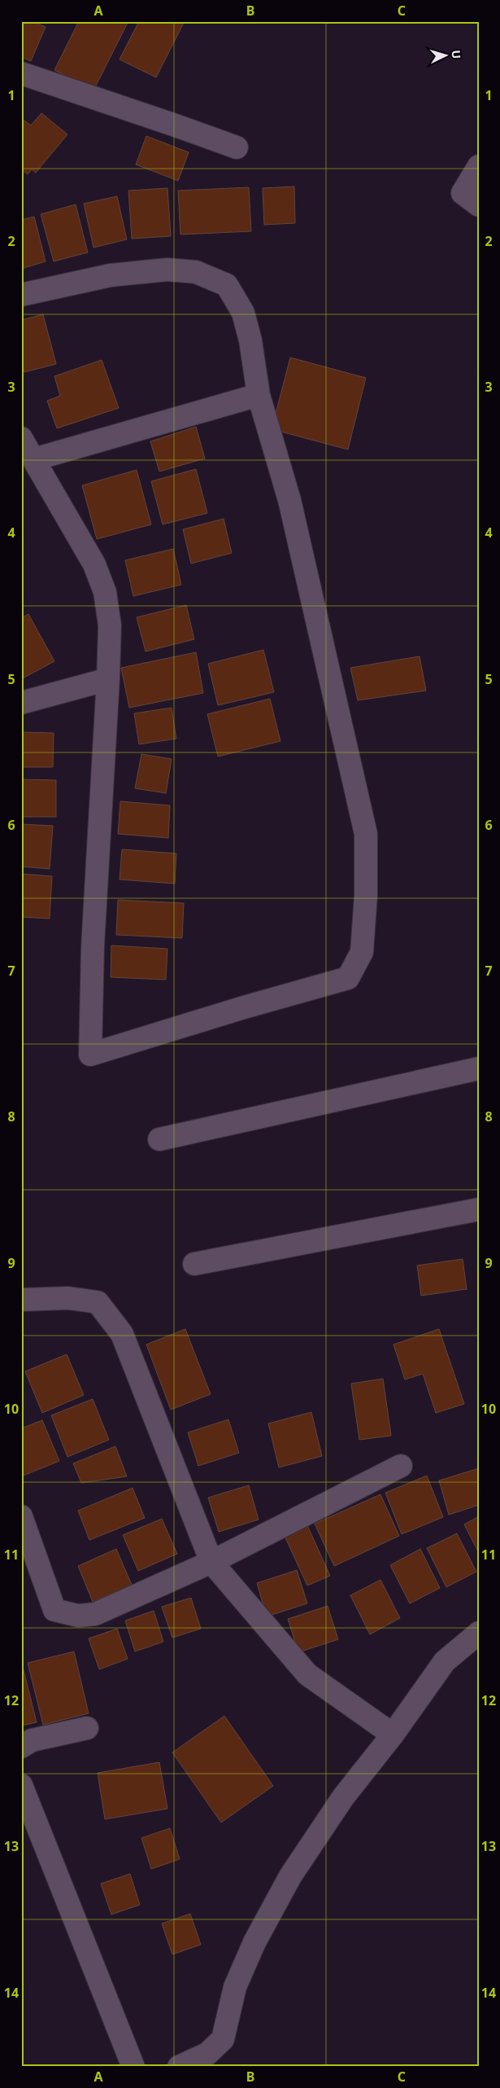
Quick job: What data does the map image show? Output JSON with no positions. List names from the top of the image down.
{
  "north": "right",
  "grid": {
    "columns": ["A", "B", "C"],
    "rows": [
      "1",
      "2",
      "3",
      "4",
      "5",
      "6",
      "7",
      "8",
      "9",
      "10",
      "11",
      "12",
      "13",
      "14"
    ]
  }
}
